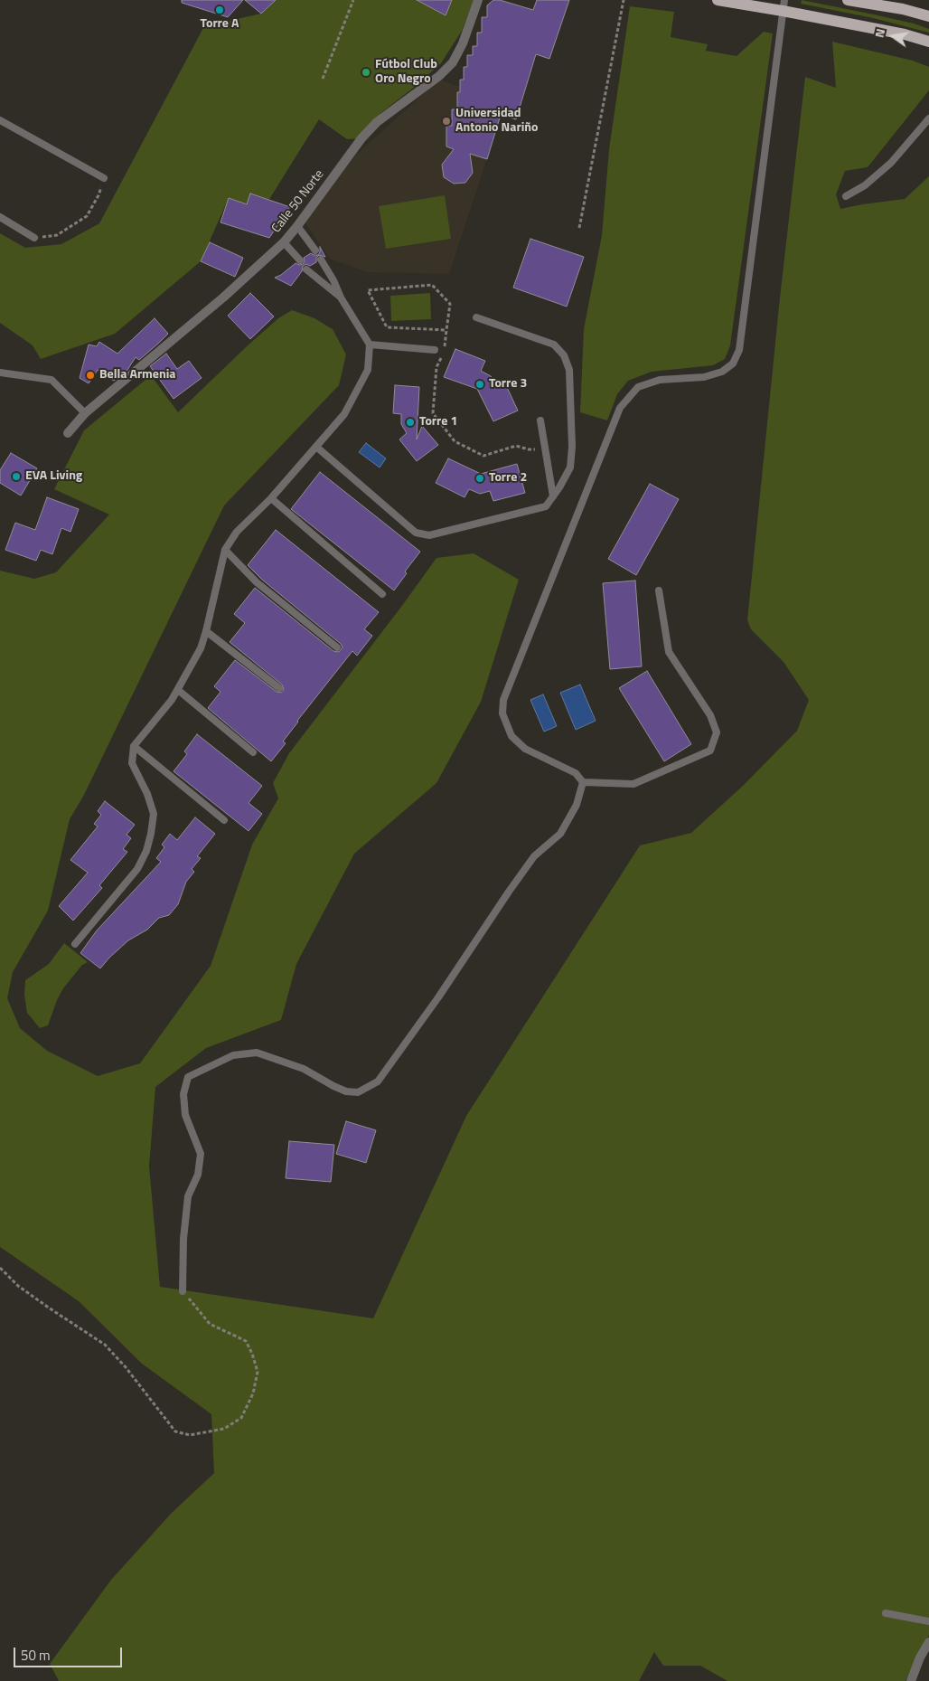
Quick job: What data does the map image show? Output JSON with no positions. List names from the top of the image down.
{
  "streets": {
    "street": ["Calle 50 Norte"]
  },
  "places": [
    "Torre A",
    "Fútbol Club Oro Negro",
    "Universidad Antonio Nariño",
    "Bella Armenia",
    "Torre 3",
    "Torre 1",
    "EVA Living",
    "Torre 2"
  ],
  "scale_bar": "50 m",
  "north": "left"
}
